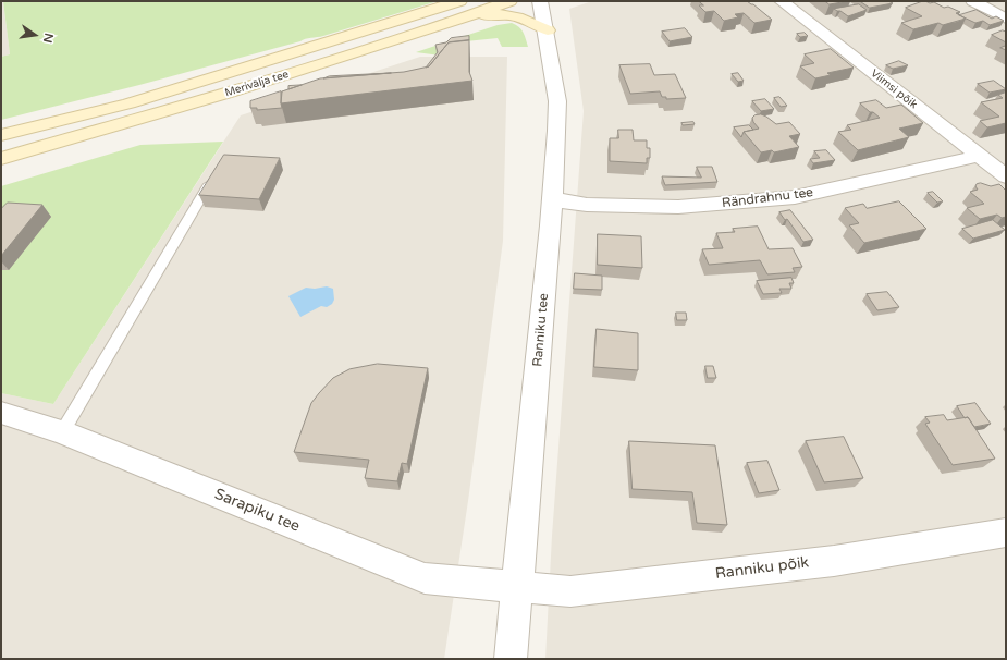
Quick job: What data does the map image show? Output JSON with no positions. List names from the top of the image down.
{
  "streets": {
    "main road": ["Merivälja tee"],
    "street": [
      "Viimsi põik",
      "Rändrahnu tee",
      "Ranniku tee",
      "Sarapiku tee",
      "Ranniku põik"
    ]
  },
  "crossings": [
    ["Viimsi põik", "Rändrahnu tee"],
    ["Rändrahnu tee", "Ranniku tee"],
    ["Ranniku tee", "Sarapiku tee"],
    ["Ranniku tee", "Ranniku põik"],
    ["Sarapiku tee", "Ranniku põik"]
  ],
  "north": "right"
}
